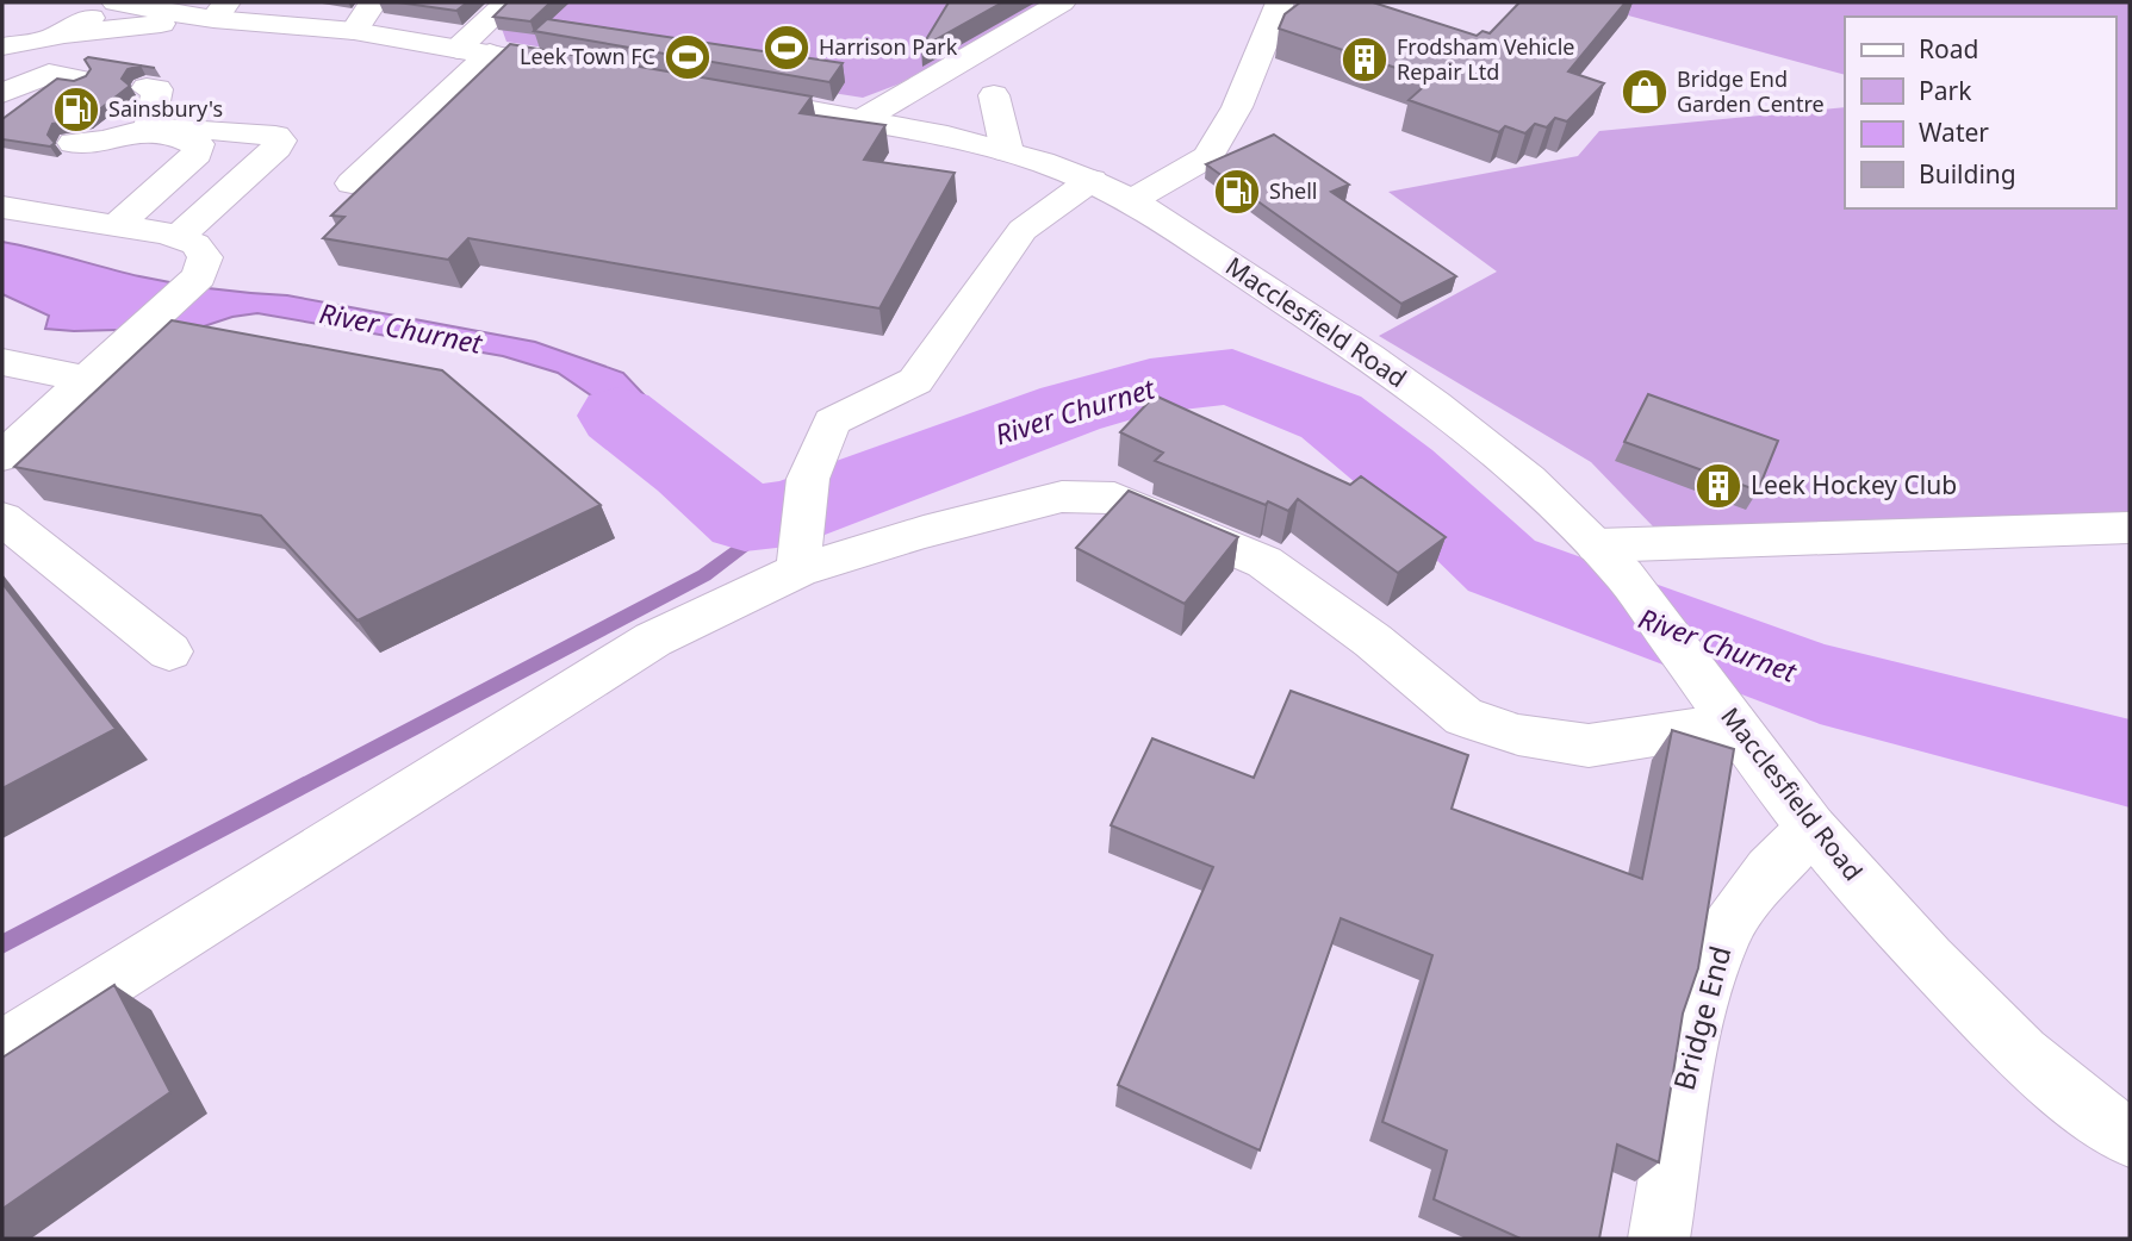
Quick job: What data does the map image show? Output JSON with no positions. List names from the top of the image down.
{
  "streets": {
    "main road": ["Macclesfield Road", "Bridge End"]
  },
  "crossings": [
    ["Macclesfield Road", "Bridge End"]
  ],
  "water": ["River Churnet"],
  "places": {
    "sports": ["Harrison Park", "Leek Town FC"],
    "building": ["Frodsham Vehicle Repair Ltd", "Leek Hockey Club"],
    "shop": ["Bridge End Garden Centre"],
    "fuel station": ["Sainsbury's", "Shell"]
  },
  "legend": [
    "Road",
    "Park",
    "Water",
    "Building"
  ]
}
